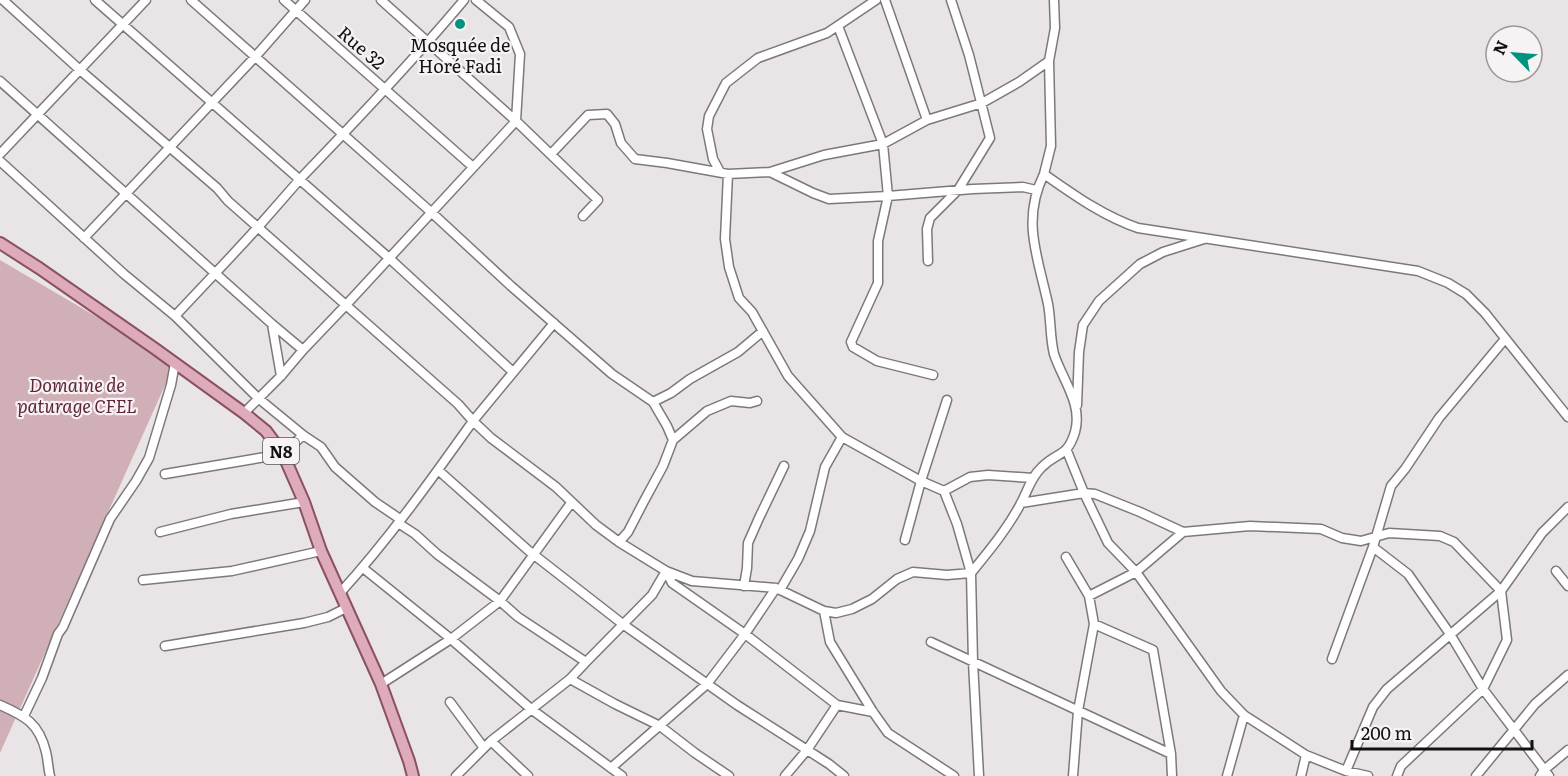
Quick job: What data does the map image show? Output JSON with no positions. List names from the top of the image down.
{
  "streets": {
    "main road": ["N8"],
    "street": ["Rue 32"]
  },
  "parks": ["Domaine de paturage CFEL"],
  "places": ["Mosquée de Horé Fadi"],
  "scale_bar": "200 m",
  "north": "top left"
}
